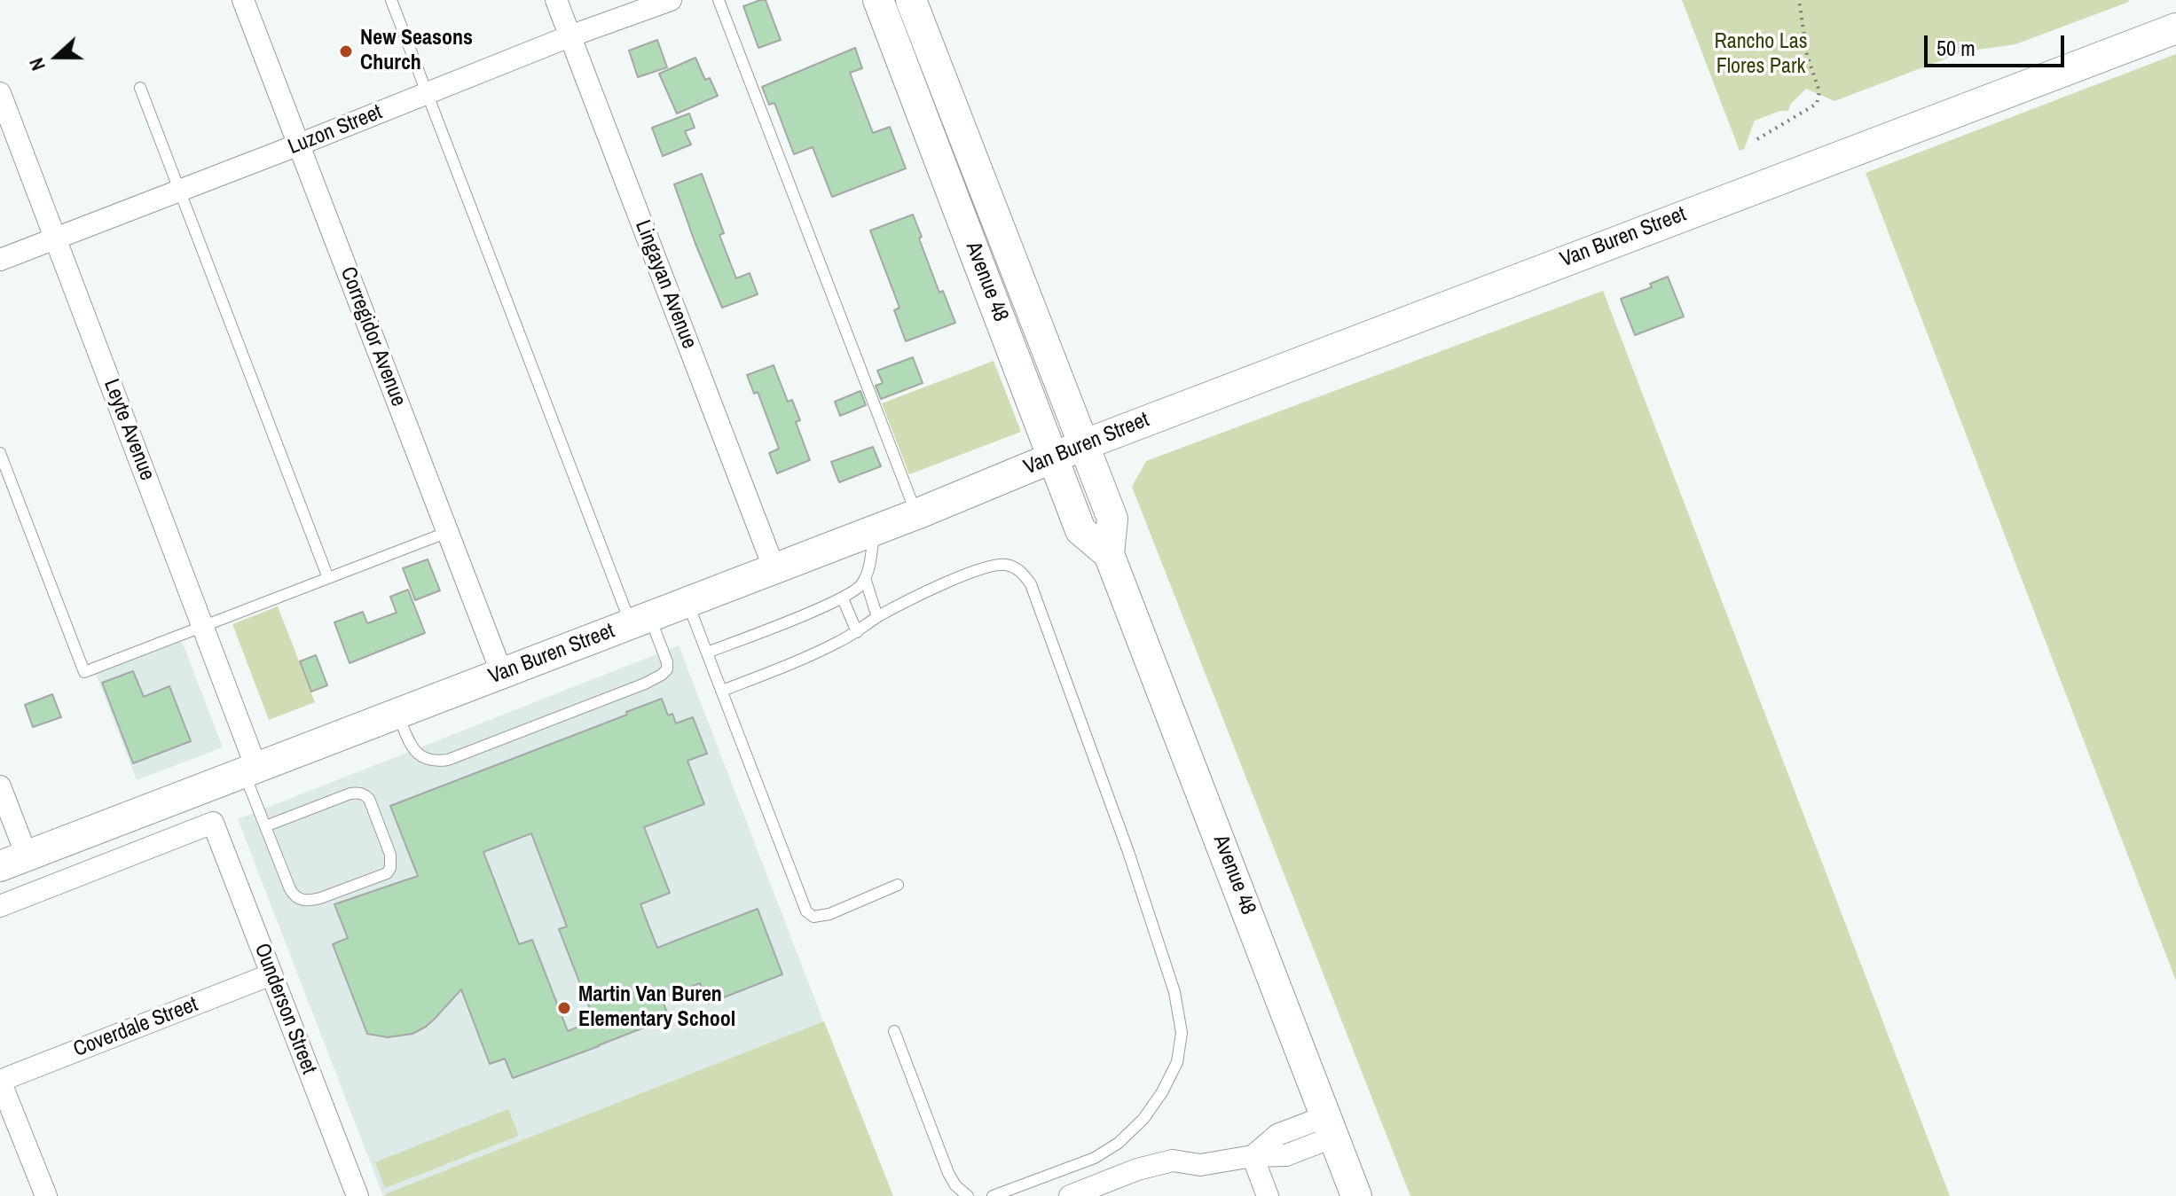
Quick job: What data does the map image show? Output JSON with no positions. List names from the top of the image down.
{
  "streets": {
    "main road": ["Van Buren Street", "Avenue 48"],
    "street": [
      "Luzon Street",
      "Lingayan Avenue",
      "Corregidor Avenue",
      "Leyte Avenue",
      "Ounderson Street",
      "Coverdale Street"
    ]
  },
  "crossings": [
    ["Luzon Street", "Lingayan Avenue"],
    ["Luzon Street", "Corregidor Avenue"],
    ["Luzon Street", "Leyte Avenue"],
    ["Van Buren Street", "Avenue 48"],
    ["Van Buren Street", "Lingayan Avenue"],
    ["Van Buren Street", "Corregidor Avenue"],
    ["Van Buren Street", "Leyte Avenue"],
    ["Ounderson Street", "Coverdale Street"]
  ],
  "parks": ["Rancho Las Flores Park"],
  "places": ["New Seasons Church", "Martin Van Buren Elementary School"],
  "scale_bar": "50 m",
  "north": "left"
}
